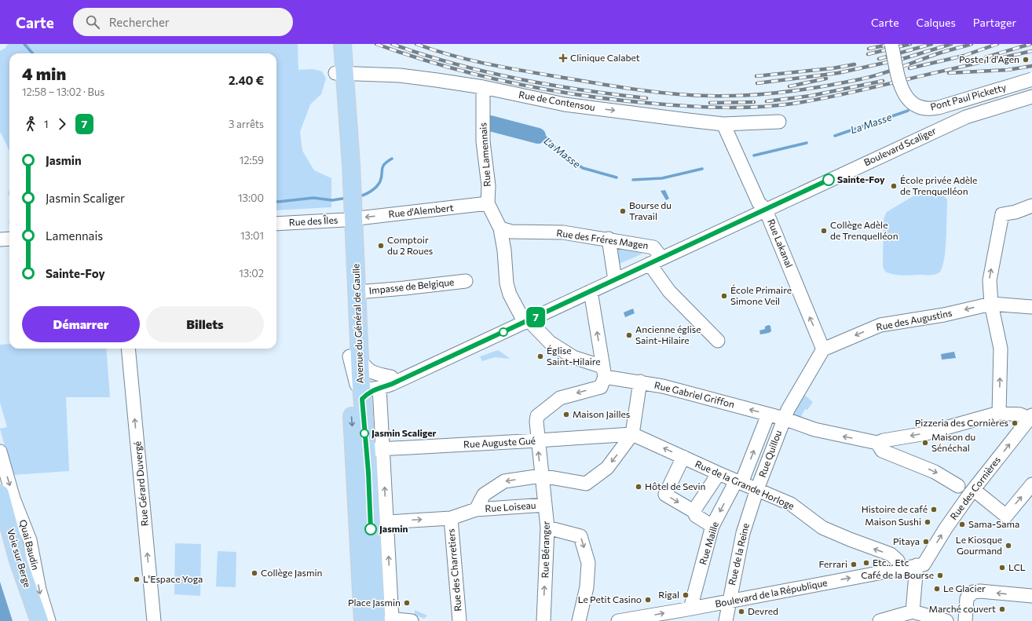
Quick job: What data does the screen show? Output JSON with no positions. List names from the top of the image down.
{
  "streets": {
    "main road": ["Avenue du Général de Gaulle", "Voie sur Berge"],
    "street": [
      "Pont Paul Picketty",
      "Rue de Contensou",
      "Boulevard Scaliger",
      "Rue Lamennais",
      "Rue d'Alembert",
      "Rue des Îles",
      "Rue des Fréres Magen",
      "Rue Lakanal",
      "Impasse de Belgique",
      "Rue des Augustins",
      "Rue Gabriel Griffon",
      "Rue Auguste Gué",
      "Rue Quillou",
      "Rue Gérard Duvergé",
      "Rue de la Grande Horloge",
      "Rue des Cornières",
      "Rue Loiseau",
      "Rue Maille",
      "Quai Baudin",
      "Rue Béranger",
      "Rue de la Reine",
      "Rue des Charretiers",
      "Boulevard de la République"
    ]
  },
  "crossings": [
    ["Rue de Contensou", "Rue Lamennais"],
    ["Rue de Contensou", "Rue Lakanal"],
    ["Rue de Contensou", "Avenue du Général de Gaulle"],
    ["Boulevard Scaliger", "Rue des Fréres Magen"],
    ["Boulevard Scaliger", "Rue Lakanal"],
    ["Boulevard Scaliger", "Avenue du Général de Gaulle"],
    ["Rue Lamennais", "Rue d'Alembert"],
    ["Rue d'Alembert", "Rue des Îles"],
    ["Rue d'Alembert", "Avenue du Général de Gaulle"],
    ["Rue des Îles", "Avenue du Général de Gaulle"],
    ["Rue Lakanal", "Rue des Augustins"],
    ["Impasse de Belgique", "Avenue du Général de Gaulle"],
    ["Avenue du Général de Gaulle", "Rue Auguste Gué"],
    ["Rue Gabriel Griffon", "Rue Quillou"],
    ["Rue Gabriel Griffon", "Rue Maille"],
    ["Rue Gabriel Griffon", "Rue Béranger"],
    ["Rue Auguste Gué", "Rue de la Grande Horloge"],
    ["Rue Auguste Gué", "Rue Béranger"],
    ["Rue Quillou", "Rue de la Grande Horloge"],
    ["Rue Quillou", "Rue de la Reine"],
    ["Rue de la Grande Horloge", "Rue Maille"],
    ["Rue de la Grande Horloge", "Rue de la Reine"],
    ["Rue de la Grande Horloge", "Boulevard de la République"],
    ["Rue des Cornières", "Boulevard de la République"],
    ["Rue Loiseau", "Rue Béranger"],
    ["Rue Loiseau", "Rue des Charretiers"],
    ["Rue Maille", "Boulevard de la République"],
    ["Rue de la Reine", "Boulevard de la République"]
  ],
  "one_way": [
    "Rue de Contensou",
    "Rue d'Alembert",
    "Rue Gabriel Griffon",
    "Rue Gérard Duvergé",
    "Rue des Cornières",
    "Quai Baudin",
    "Boulevard de la République"
  ],
  "water": ["La Masse"],
  "places": {
    "health": ["Clinique Calabet"],
    "other": [
      "Poste 1 d'Agen",
      "Sainte-Foy",
      "École privée Adèle de Trenquelléon",
      "Bourse du Travail",
      "Collège Adèle de Trenquelléon",
      "Comptoir du 2 Roues",
      "École Primaire Simone Veil",
      "Ancienne église Saint-Hilaire",
      "Église Saint-Hilaire",
      "Maison Jailles",
      "Pizzeria des Cornières",
      "Jasmin Scaliger",
      "Maison du Sénéchal",
      "Hôtel de Sevin",
      "Histoire de café",
      "Maison Sushi",
      "Sama-Sama",
      "Jasmin",
      "Pitaya",
      "Le Kiosque Gourmand",
      "Etc... Etc",
      "Ferrari",
      "LCL",
      "Collège Jasmin",
      "Café de la Bourse",
      "L'Espace Yoga",
      "Le Glacier",
      "Rigal",
      "Le Petit Casino",
      "Place Jasmin",
      "Marché couvert",
      "Devred"
    ]
  },
  "lines": ["bus line 7"],
  "page": {
    "header": "Carte",
    "search": "Rechercher",
    "nav": ["Carte", "Calques", "Partager"],
    "on_map": "7",
    "heading": ["4 min", "12:58 – 13:02 · Bus", "2.40 €"],
    "legs": ["1", "7", "3 arrêts"],
    "list": [
      {
        "name": "Jasmin",
        "value": "12:59"
      },
      {
        "name": "Jasmin Scaliger",
        "value": "13:00"
      },
      {
        "name": "Lamennais",
        "value": "13:01"
      },
      {
        "name": "Sainte-Foy",
        "value": "13:02"
      }
    ],
    "buttons": ["Démarrer", "Billets"]
  }
}
